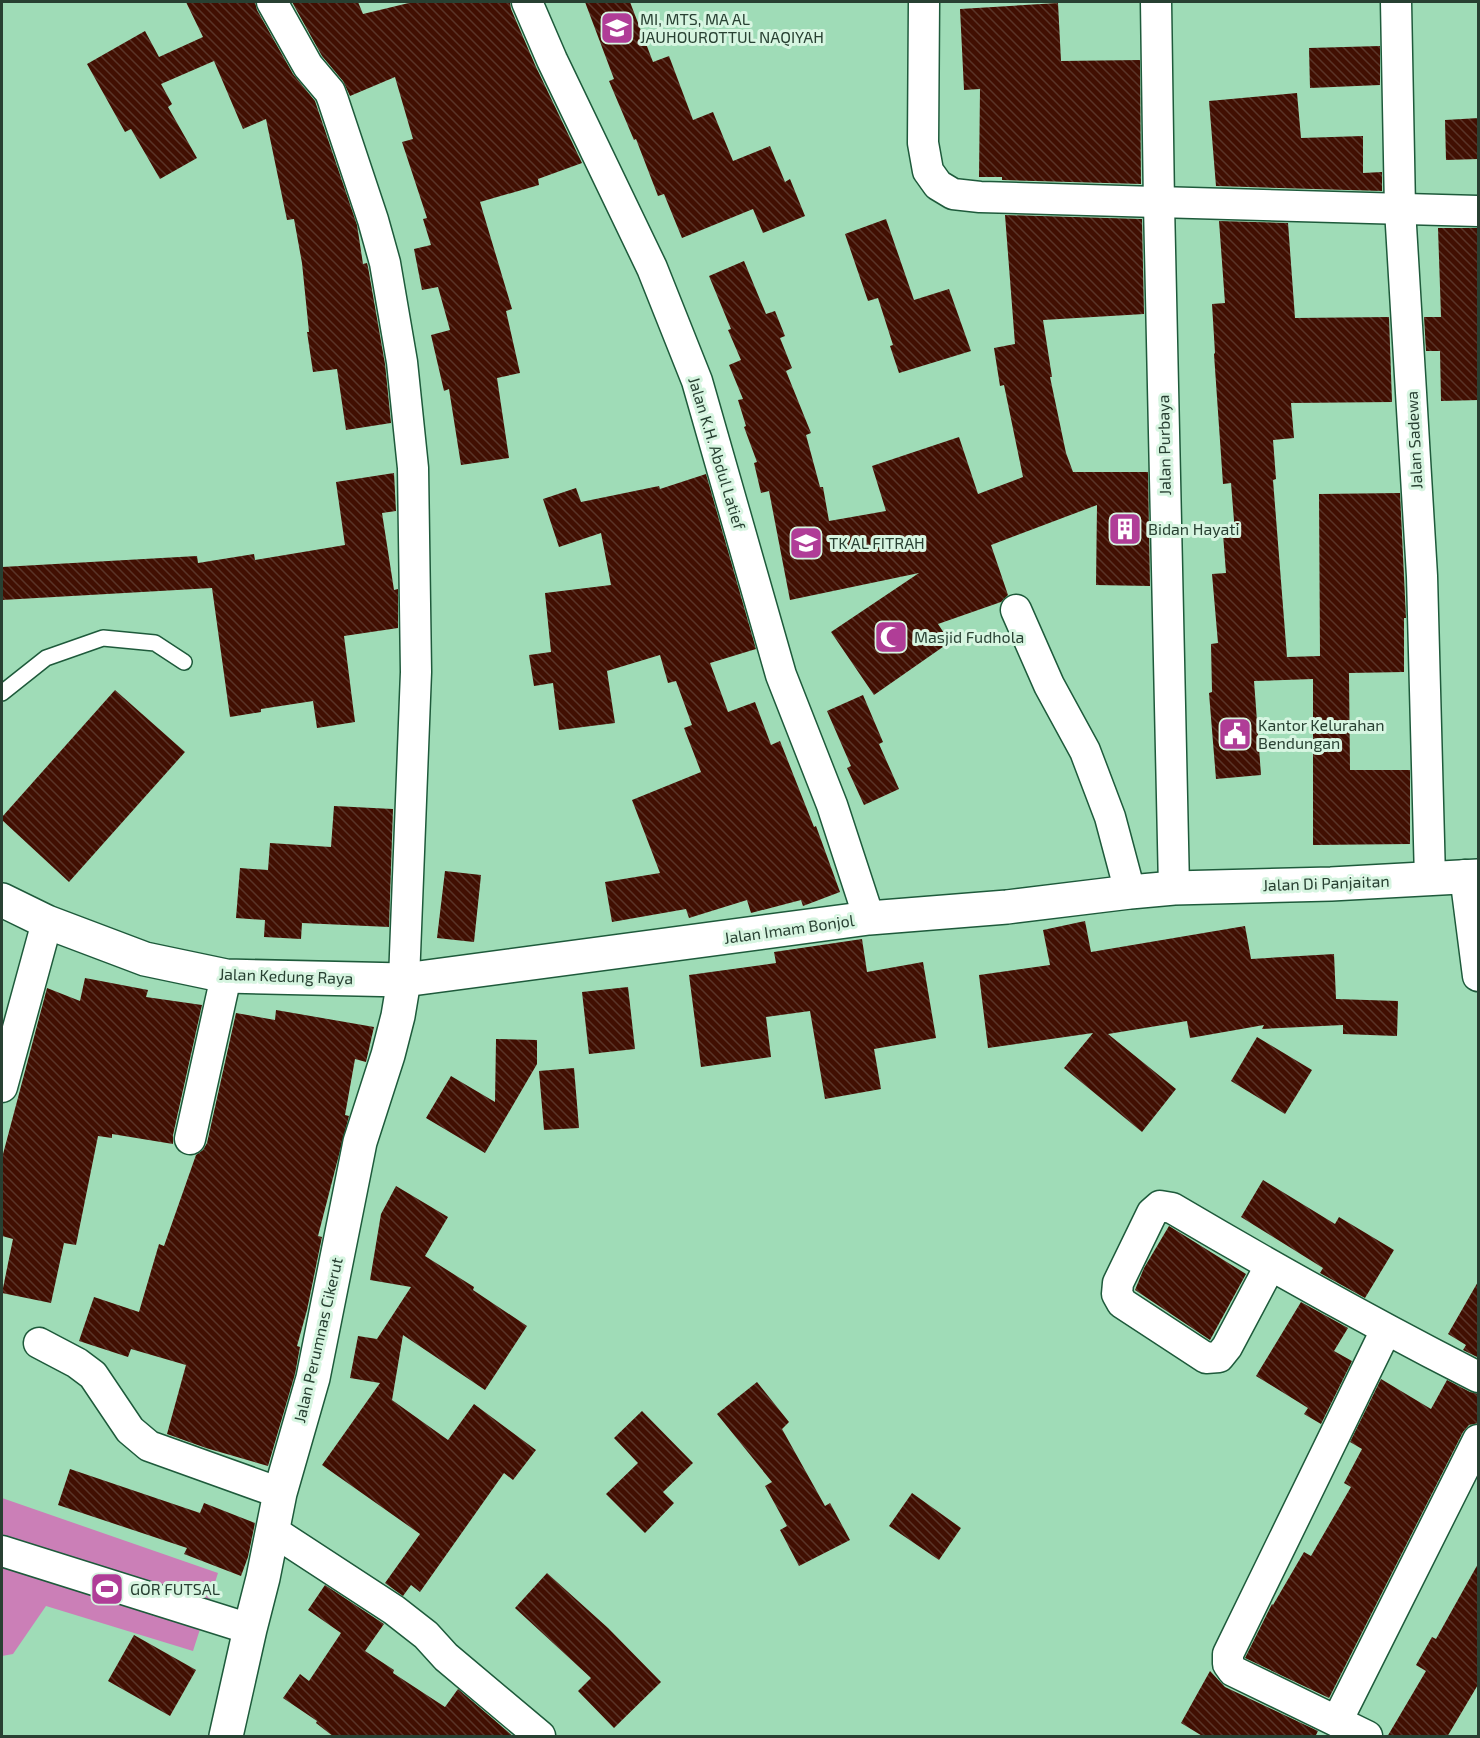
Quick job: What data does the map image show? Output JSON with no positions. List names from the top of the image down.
{
  "streets": {
    "street": [
      "Jalan Sadewa",
      "Jalan Purbaya",
      "Jalan K.H. Abdul Latief",
      "Jalan Di Panjaitan",
      "Jalan Imam Bonjol",
      "Jalan Kedung Raya",
      "Jalan Perumnas Cikerut"
    ]
  },
  "crossings": [
    ["Jalan Sadewa", "Jalan Di Panjaitan"],
    ["Jalan Purbaya", "Jalan Di Panjaitan"],
    ["Jalan Purbaya", "Jalan Imam Bonjol"],
    ["Jalan K.H. Abdul Latief", "Jalan Imam Bonjol"],
    ["Jalan Di Panjaitan", "Jalan Imam Bonjol"],
    ["Jalan Imam Bonjol", "Jalan Kedung Raya"],
    ["Jalan Imam Bonjol", "Jalan Perumnas Cikerut"],
    ["Jalan Kedung Raya", "Jalan Perumnas Cikerut"]
  ],
  "places": {
    "school or university": ["MI, MTS, MA AL JAUHOUROTTUL NAQIYAH", "TK AL FITRAH"],
    "building": ["Bidan Hayati"],
    "mosque": ["Masjid Fudhola"],
    "public building": ["Kantor Kelurahan Bendungan"],
    "sports": ["GOR FUTSAL"]
  }
}
